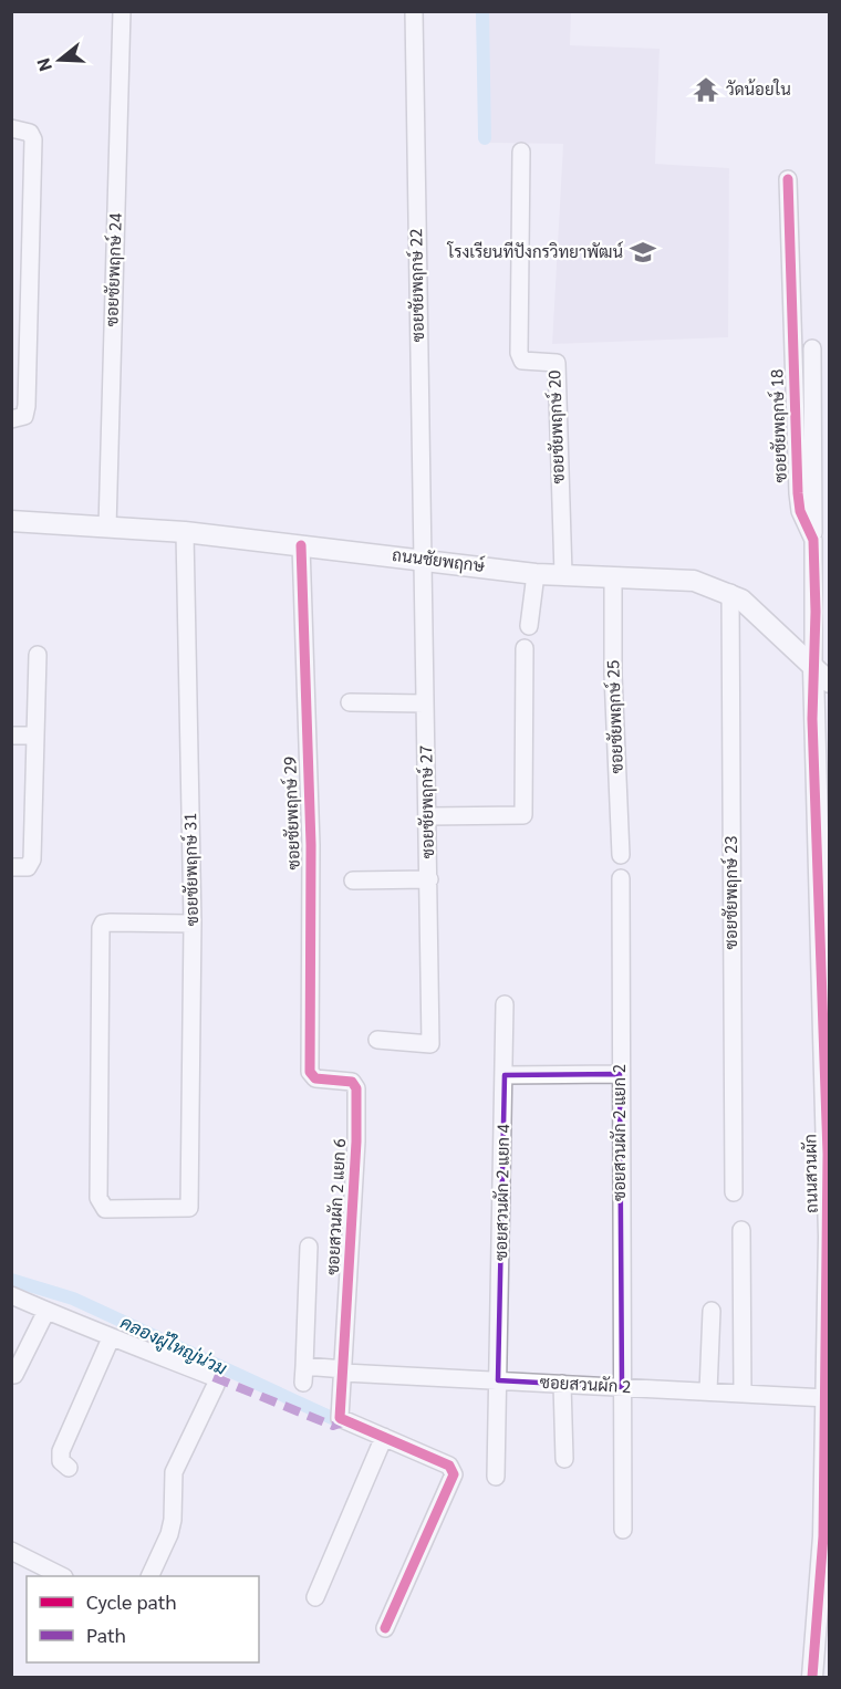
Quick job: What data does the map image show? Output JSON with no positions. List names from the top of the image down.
{
  "streets": {
    "street": [
      "ซอยชัยพฤกษ์ 24",
      "ซอยชัยพฤกษ์ 22",
      "ซอยชัยพฤกษ์ 18",
      "ซอยชัยพฤกษ์ 20",
      "ถนนชัยพฤกษ์",
      "ซอยชัยพฤกษ์ 25",
      "ซอยชัยพฤกษ์ 27",
      "ซอยชัยพฤกษ์ 29",
      "ซอยชัยพฤกษ์ 31",
      "ซอยชัยพฤกษ์ 23",
      "ซอยสวนผัก 2 แยก 2",
      "ถนนสวนผัก",
      "ซอยสวนผัก 2 แยก 4",
      "ซอยสวนผัก 2 แยก 6",
      "ซอยสวนผัก 2"
    ]
  },
  "crossings": [
    ["ซอยชัยพฤกษ์ 24", "ถนนชัยพฤกษ์"],
    ["ซอยชัยพฤกษ์ 22", "ถนนชัยพฤกษ์"],
    ["ซอยชัยพฤกษ์ 22", "ซอยชัยพฤกษ์ 27"],
    ["ซอยชัยพฤกษ์ 18", "ถนนชัยพฤกษ์"],
    ["ซอยชัยพฤกษ์ 18", "ถนนสวนผัก"],
    ["ซอยชัยพฤกษ์ 20", "ถนนชัยพฤกษ์"],
    ["ถนนชัยพฤกษ์", "ซอยชัยพฤกษ์ 25"],
    ["ถนนชัยพฤกษ์", "ซอยชัยพฤกษ์ 27"],
    ["ถนนชัยพฤกษ์", "ซอยชัยพฤกษ์ 29"],
    ["ถนนชัยพฤกษ์", "ซอยชัยพฤกษ์ 31"],
    ["ถนนชัยพฤกษ์", "ซอยชัยพฤกษ์ 23"],
    ["ถนนชัยพฤกษ์", "ถนนสวนผัก"],
    ["ซอยชัยพฤกษ์ 29", "ซอยสวนผัก 2 แยก 6"],
    ["ซอยสวนผัก 2 แยก 2", "ซอยสวนผัก 2"],
    ["ถนนสวนผัก", "ซอยสวนผัก 2"],
    ["ซอยสวนผัก 2 แยก 4", "ซอยสวนผัก 2"],
    ["ซอยสวนผัก 2 แยก 6", "ซอยสวนผัก 2"]
  ],
  "water": ["คลองผู้ใหญ่น่วม"],
  "places": {
    "temple": ["วัดน้อยใน"],
    "school or university": ["โรงเรียนทีปังกรวิทยาพัฒน์"]
  },
  "legend": ["Cycle path", "Path"],
  "north": "left"
}
